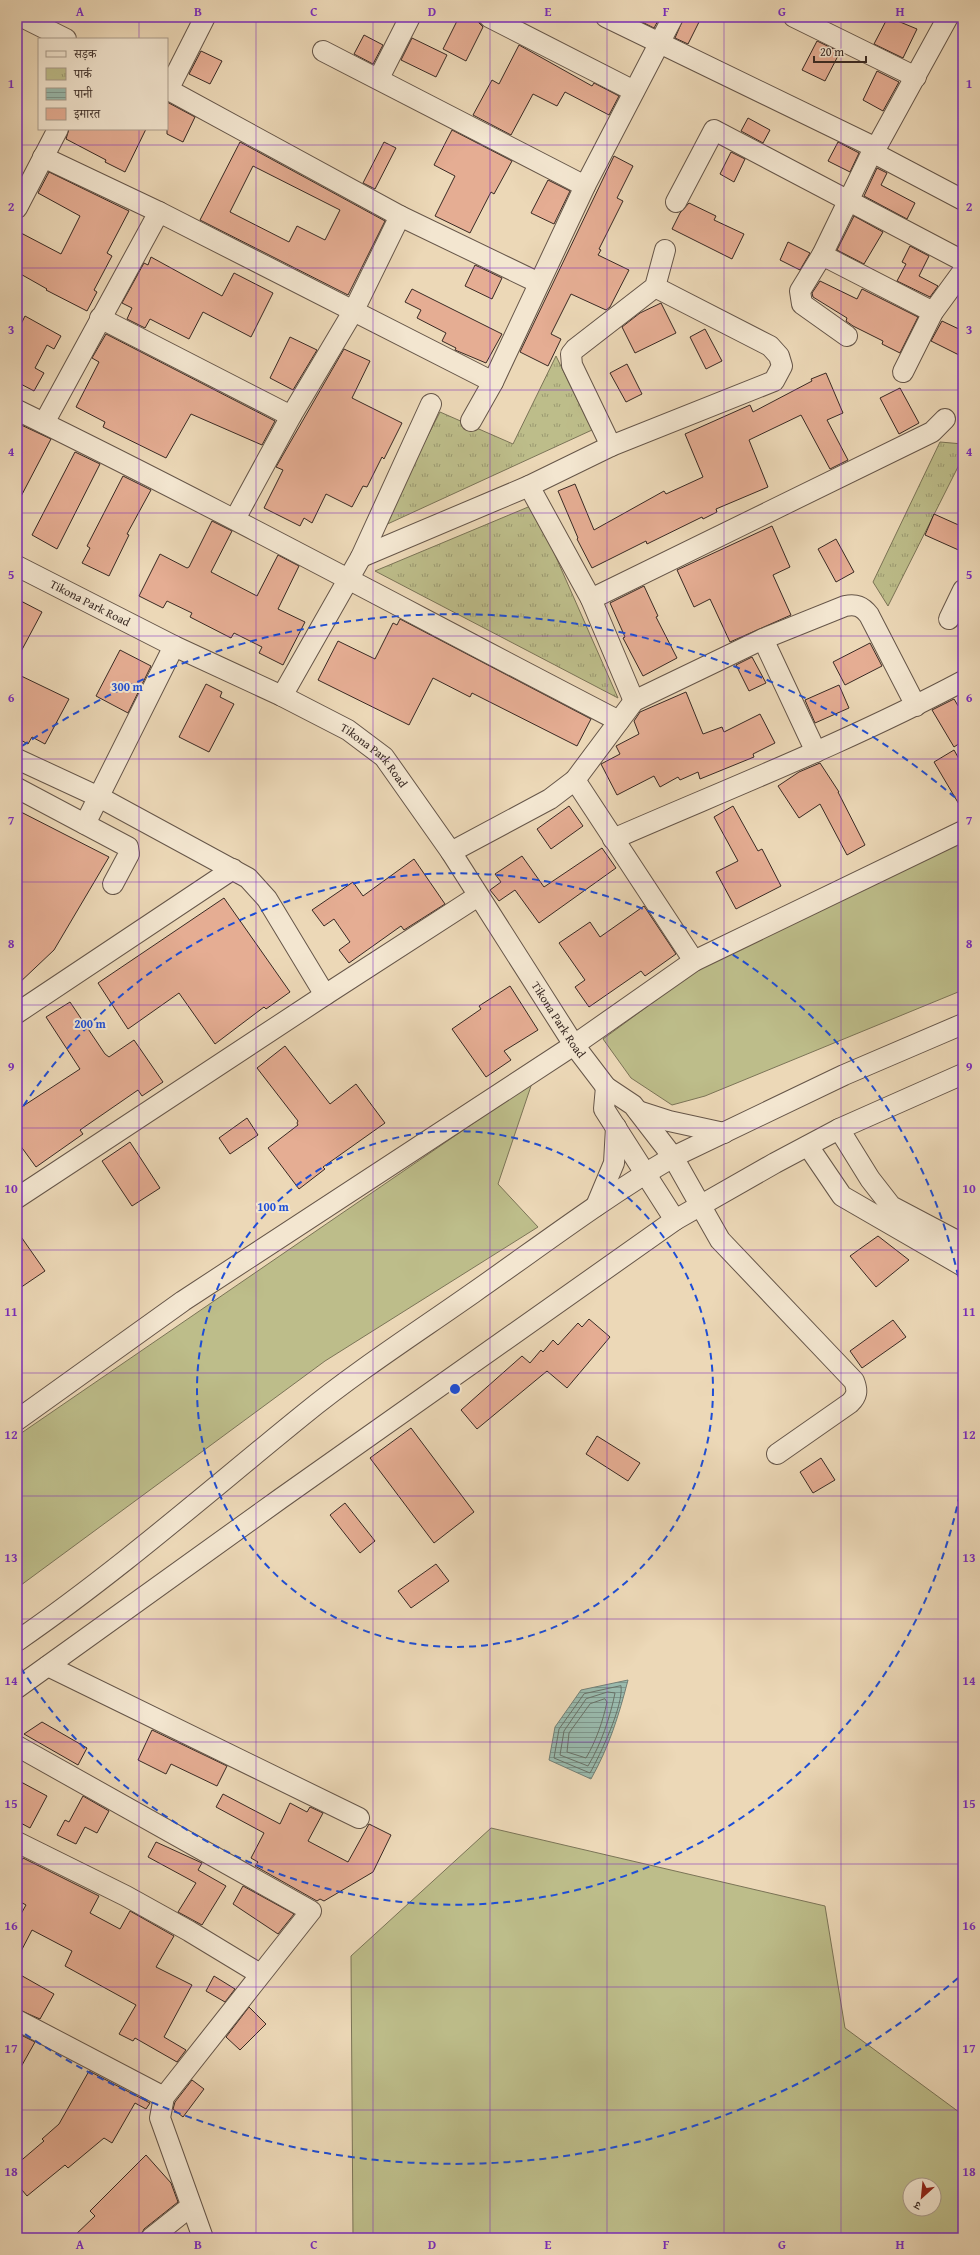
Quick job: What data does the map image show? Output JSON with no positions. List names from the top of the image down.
{
  "streets": {
    "street": ["Tikona Park Road"]
  },
  "legend": [
    "सड़क",
    "पार्क",
    "पानी",
    "इमारत"
  ],
  "scale_bar": "20 m",
  "north": "bottom left",
  "grid": {
    "columns": [
      "A",
      "B",
      "C",
      "D",
      "E",
      "F",
      "G",
      "H"
    ],
    "rows": [
      "1",
      "2",
      "3",
      "4",
      "5",
      "6",
      "7",
      "8",
      "9",
      "10",
      "11",
      "12",
      "13",
      "14",
      "15",
      "16",
      "17",
      "18"
    ]
  },
  "rings": ["300 m", "200 m", "100 m"]
}
